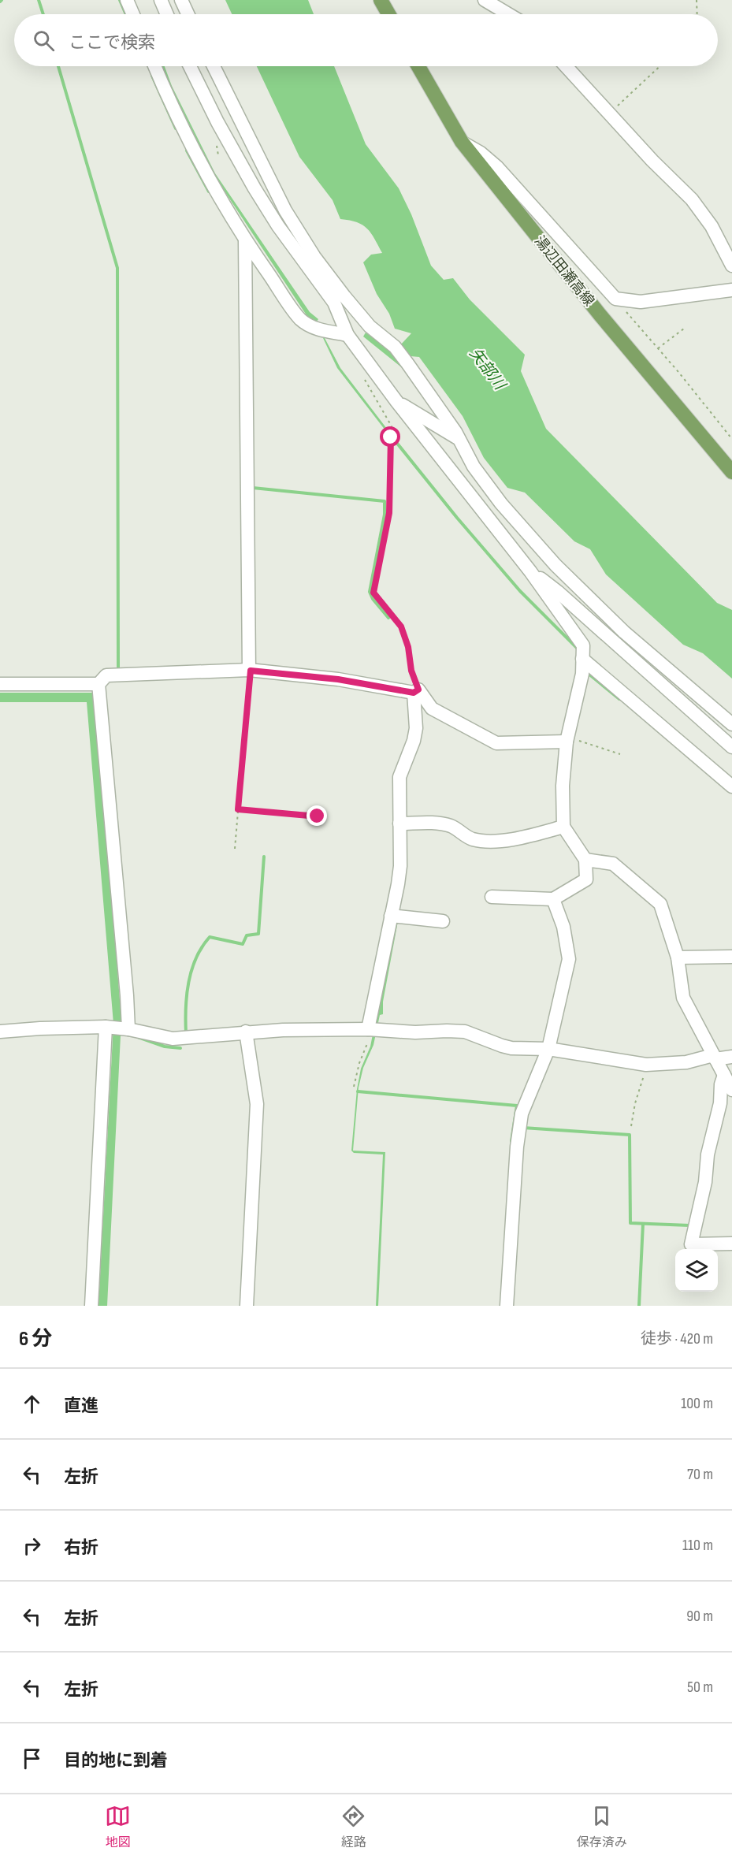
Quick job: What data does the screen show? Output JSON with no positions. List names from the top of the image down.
{
  "streets": {
    "main road": ["湯辺田瀬高線"]
  },
  "water": ["矢部川"],
  "page": {
    "search": "ここで検索",
    "heading": ["6 分", "徒歩 · 420 m"],
    "list": [
      ["直進", "100 m"],
      ["左折", "70 m"],
      ["右折", "110 m"],
      ["左折", "90 m"],
      ["左折", "50 m"],
      "目的地に到着"
    ],
    "nav": ["地図", "経路", "保存済み"]
  }
}
